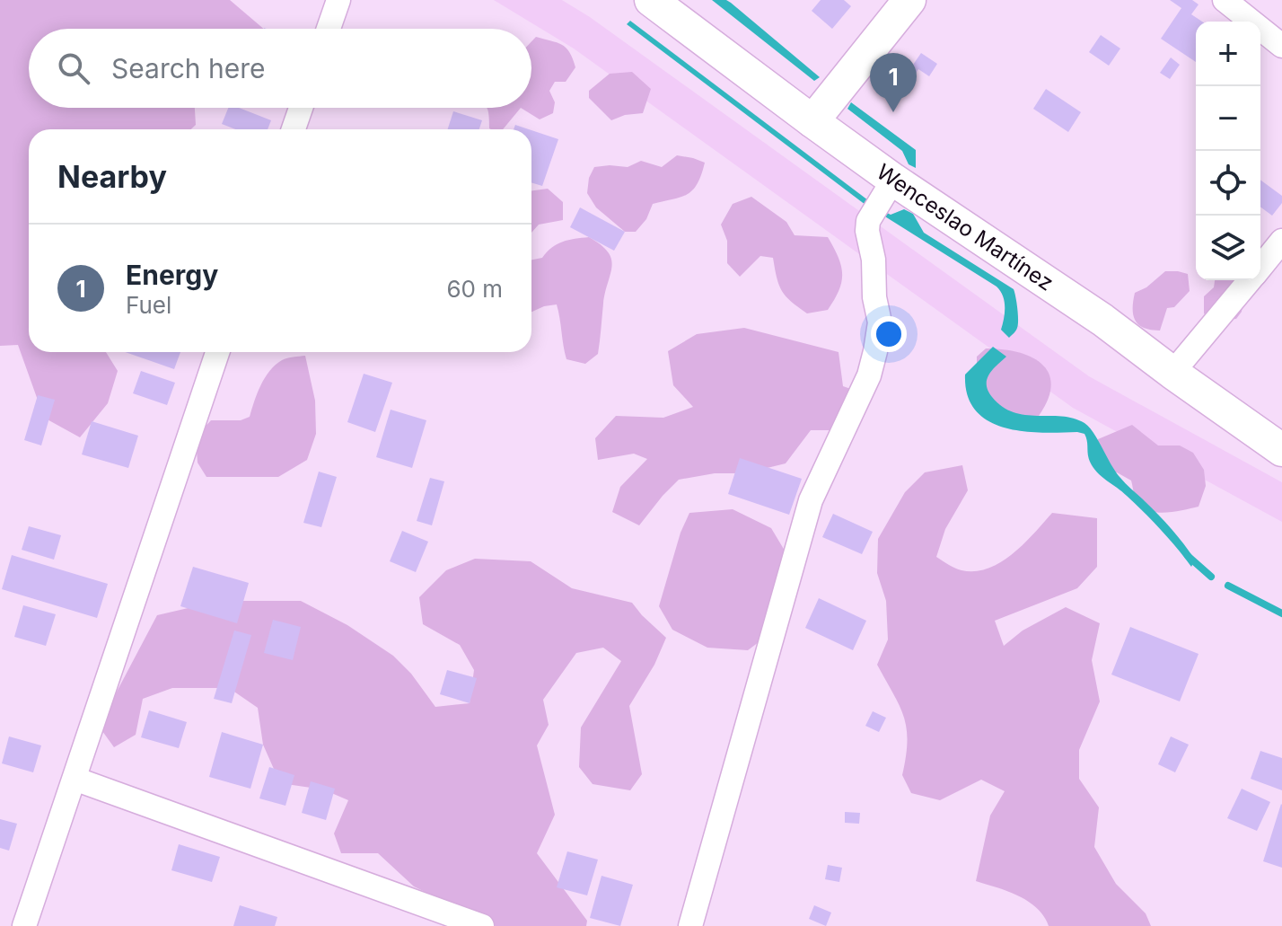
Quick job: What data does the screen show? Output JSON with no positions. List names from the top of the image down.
{
  "streets": {
    "main road": ["Wenceslao Martínez"]
  },
  "page": {
    "map_buttons": ["+", "−"],
    "search": "Search here",
    "pins": "1",
    "heading": "Nearby",
    "list": [
      {
        "mark": "1",
        "name": "Energy",
        "note": "Fuel",
        "value": "60 m"
      }
    ]
  }
}
